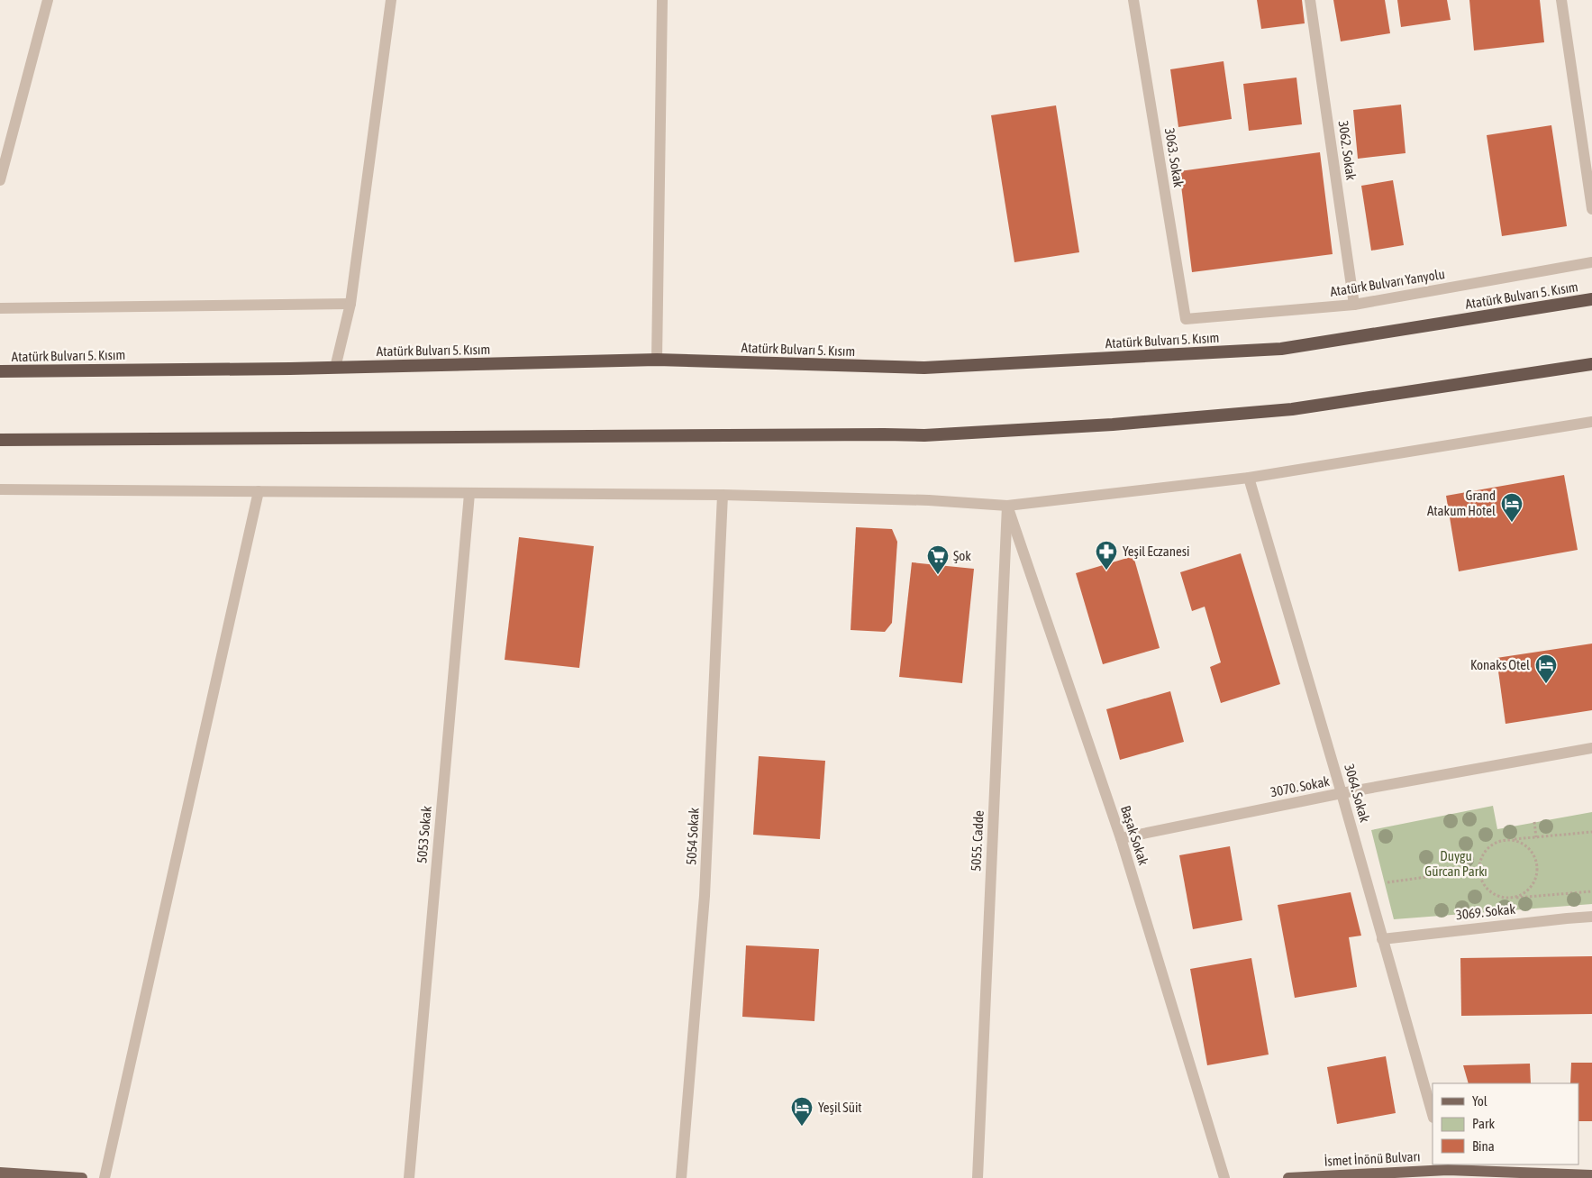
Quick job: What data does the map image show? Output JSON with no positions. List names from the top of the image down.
{
  "streets": {
    "highway": ["Atatürk Bulvarı 5. Kısım"],
    "main road": ["İsmet İnönü Bulvarı"],
    "street": [
      "3062. Sokak",
      "3063. Sokak",
      "Atatürk Bulvarı Yanyolu",
      "3070. Sokak",
      "3064. Sokak",
      "5053 Sokak",
      "Başak Sokak",
      "5054 Sokak",
      "5055. Cadde",
      "3069. Sokak"
    ]
  },
  "crossings": [
    ["3062. Sokak", "Atatürk Bulvarı Yanyolu"],
    ["3063. Sokak", "Atatürk Bulvarı Yanyolu"],
    ["3070. Sokak", "3064. Sokak"],
    ["3070. Sokak", "Başak Sokak"],
    ["3064. Sokak", "3069. Sokak"],
    ["Başak Sokak", "5055. Cadde"]
  ],
  "parks": ["Duygu Gürcan Parkı"],
  "places": {
    "hotel": ["Grand Atakum Hotel", "Konaks Otel", "Yeşil Süit"],
    "pharmacy": ["Yeşil Eczanesi"],
    "supermarket": ["Şok"]
  },
  "legend": ["Yol", "Park", "Bina"]
}
